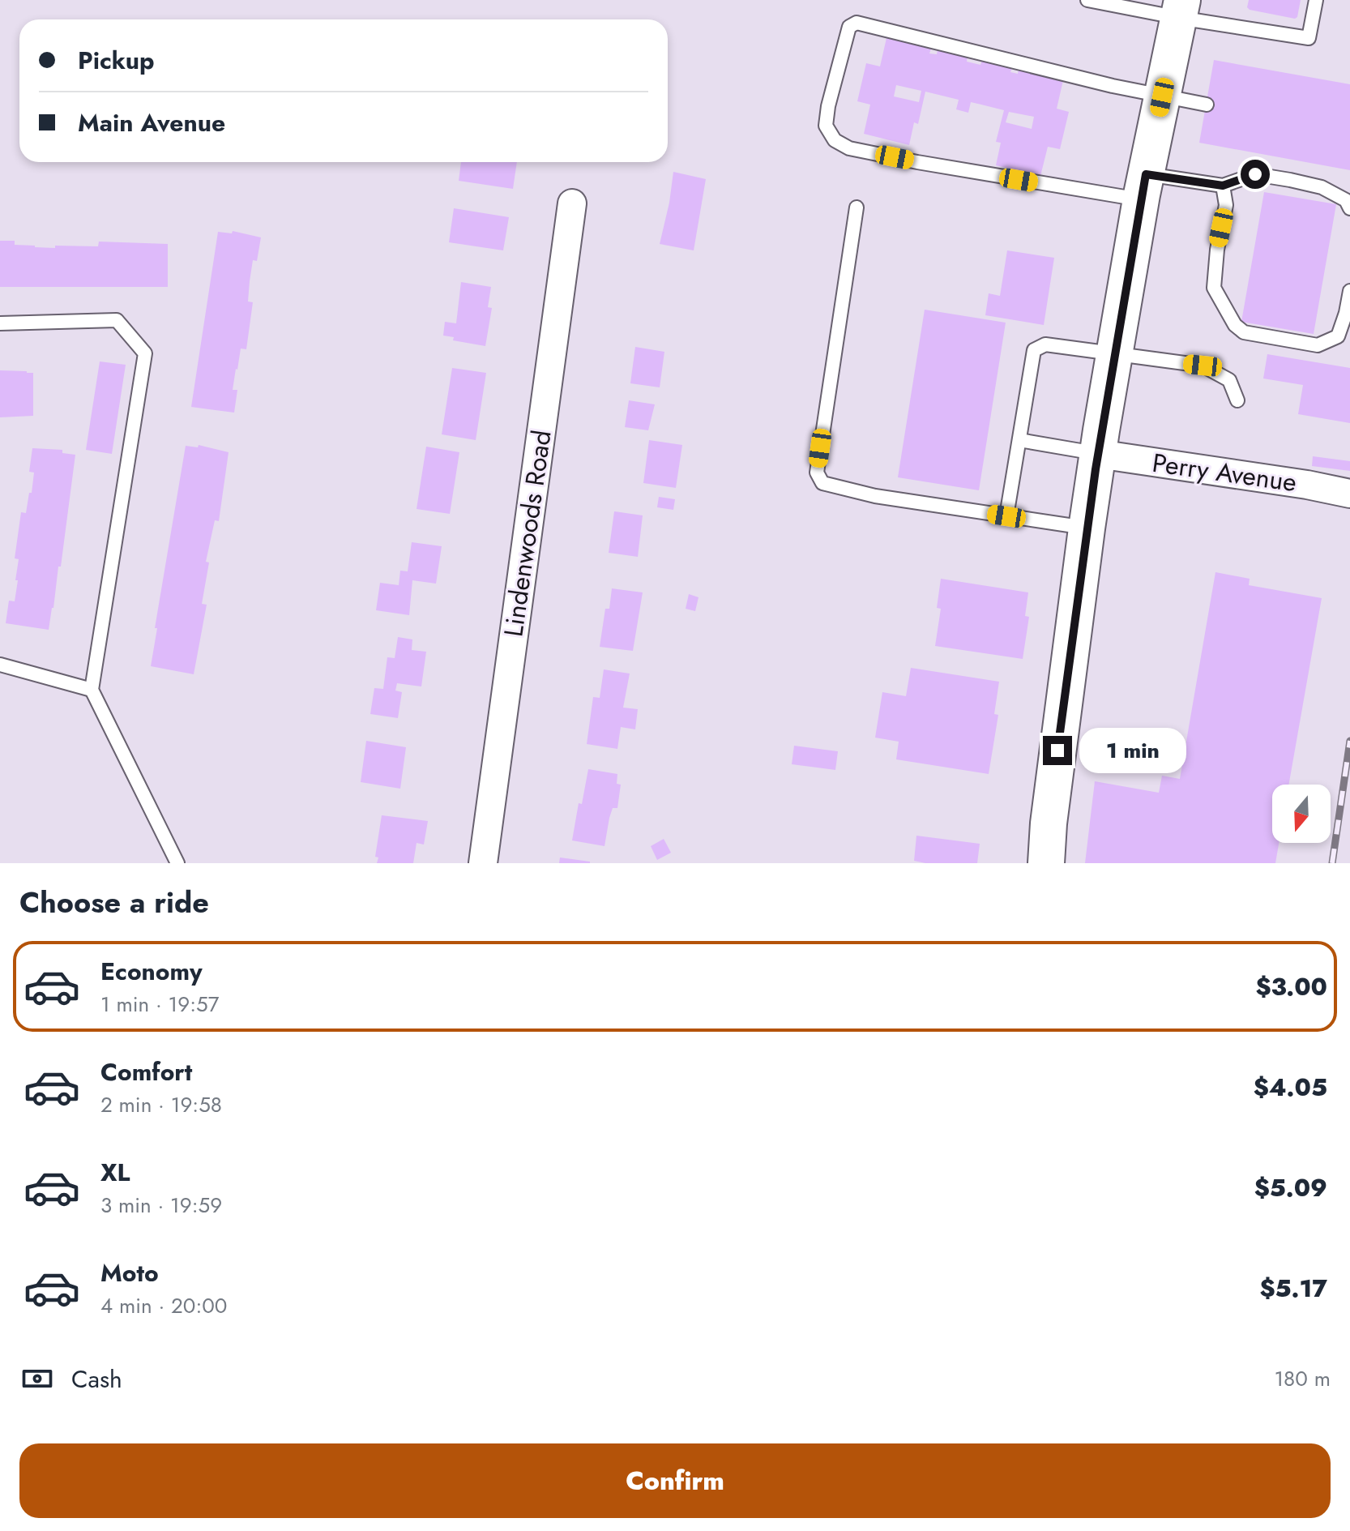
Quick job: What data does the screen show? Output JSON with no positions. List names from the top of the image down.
{
  "streets": {
    "street": ["Perry Avenue", "Lindenwoods Road"]
  },
  "north": "bottom",
  "page": {
    "banner": ["Pickup", "Main Avenue"],
    "bubble": "1 min",
    "heading": "Choose a ride",
    "list": [
      {
        "name": "Economy",
        "note": "1 min · 19:57",
        "value": "$3.00"
      },
      {
        "name": "Comfort",
        "note": "2 min · 19:58",
        "value": "$4.05"
      },
      {
        "name": "XL",
        "note": "3 min · 19:59",
        "value": "$5.09"
      },
      {
        "name": "Moto",
        "note": "4 min · 20:00",
        "value": "$5.17"
      }
    ],
    "pay": ["Cash", "180 m"],
    "buttons": "Confirm"
  }
}
